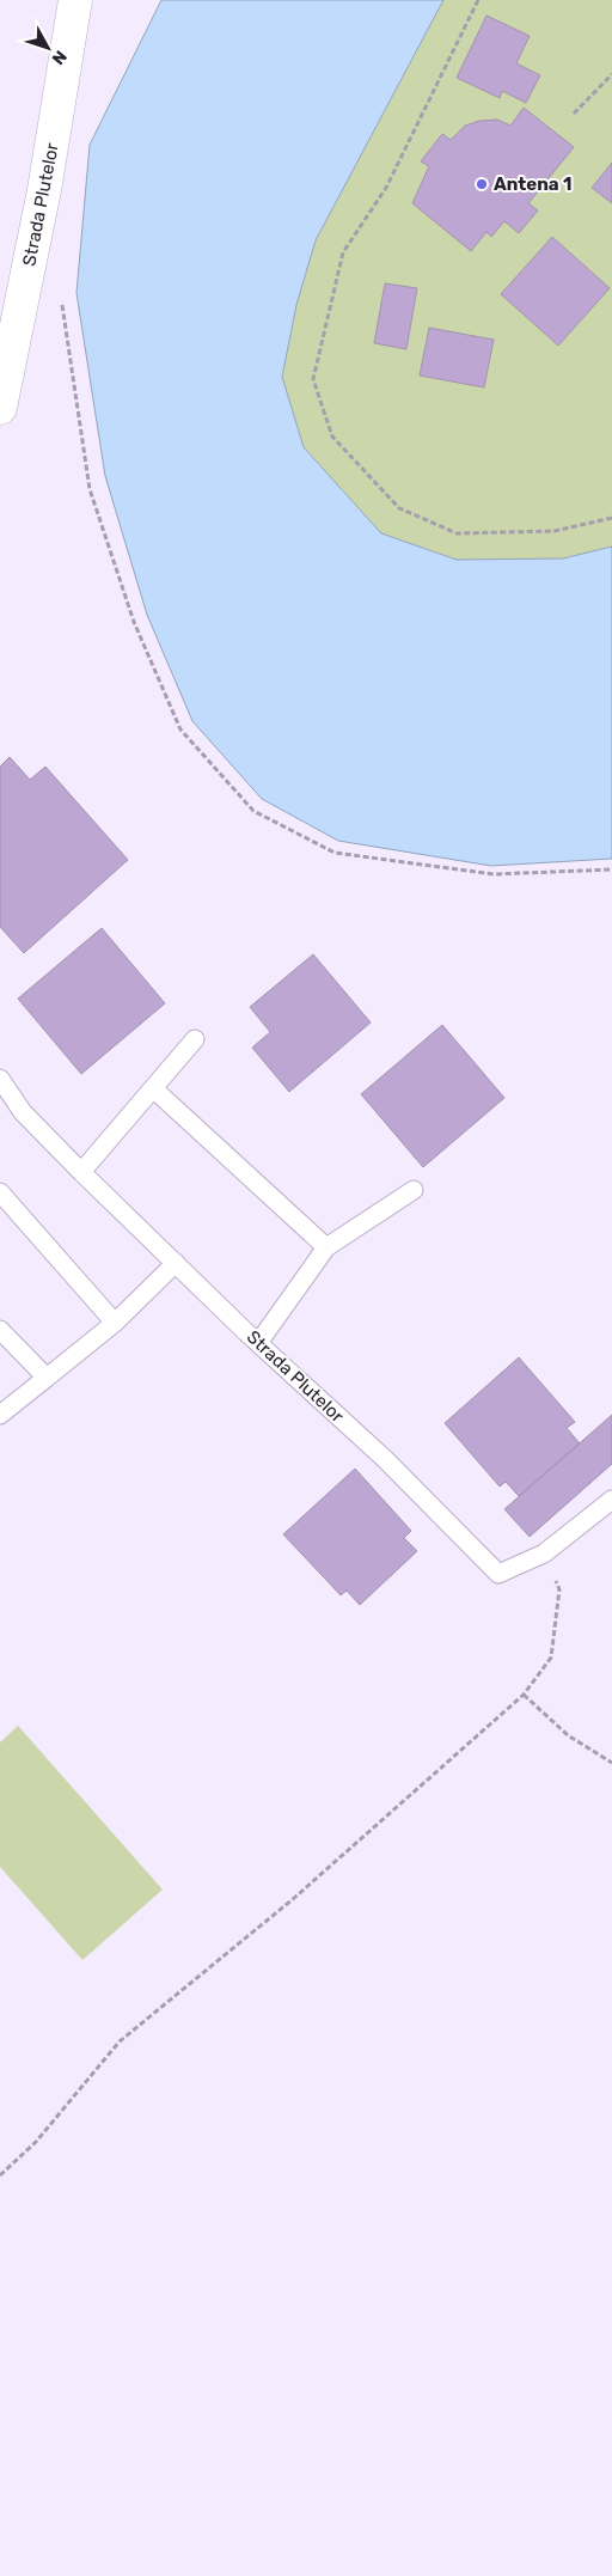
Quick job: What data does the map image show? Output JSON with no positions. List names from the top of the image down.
{
  "streets": {
    "street": ["Strada Plutelor"]
  },
  "places": ["Antena 1"],
  "north": "bottom right"
}
